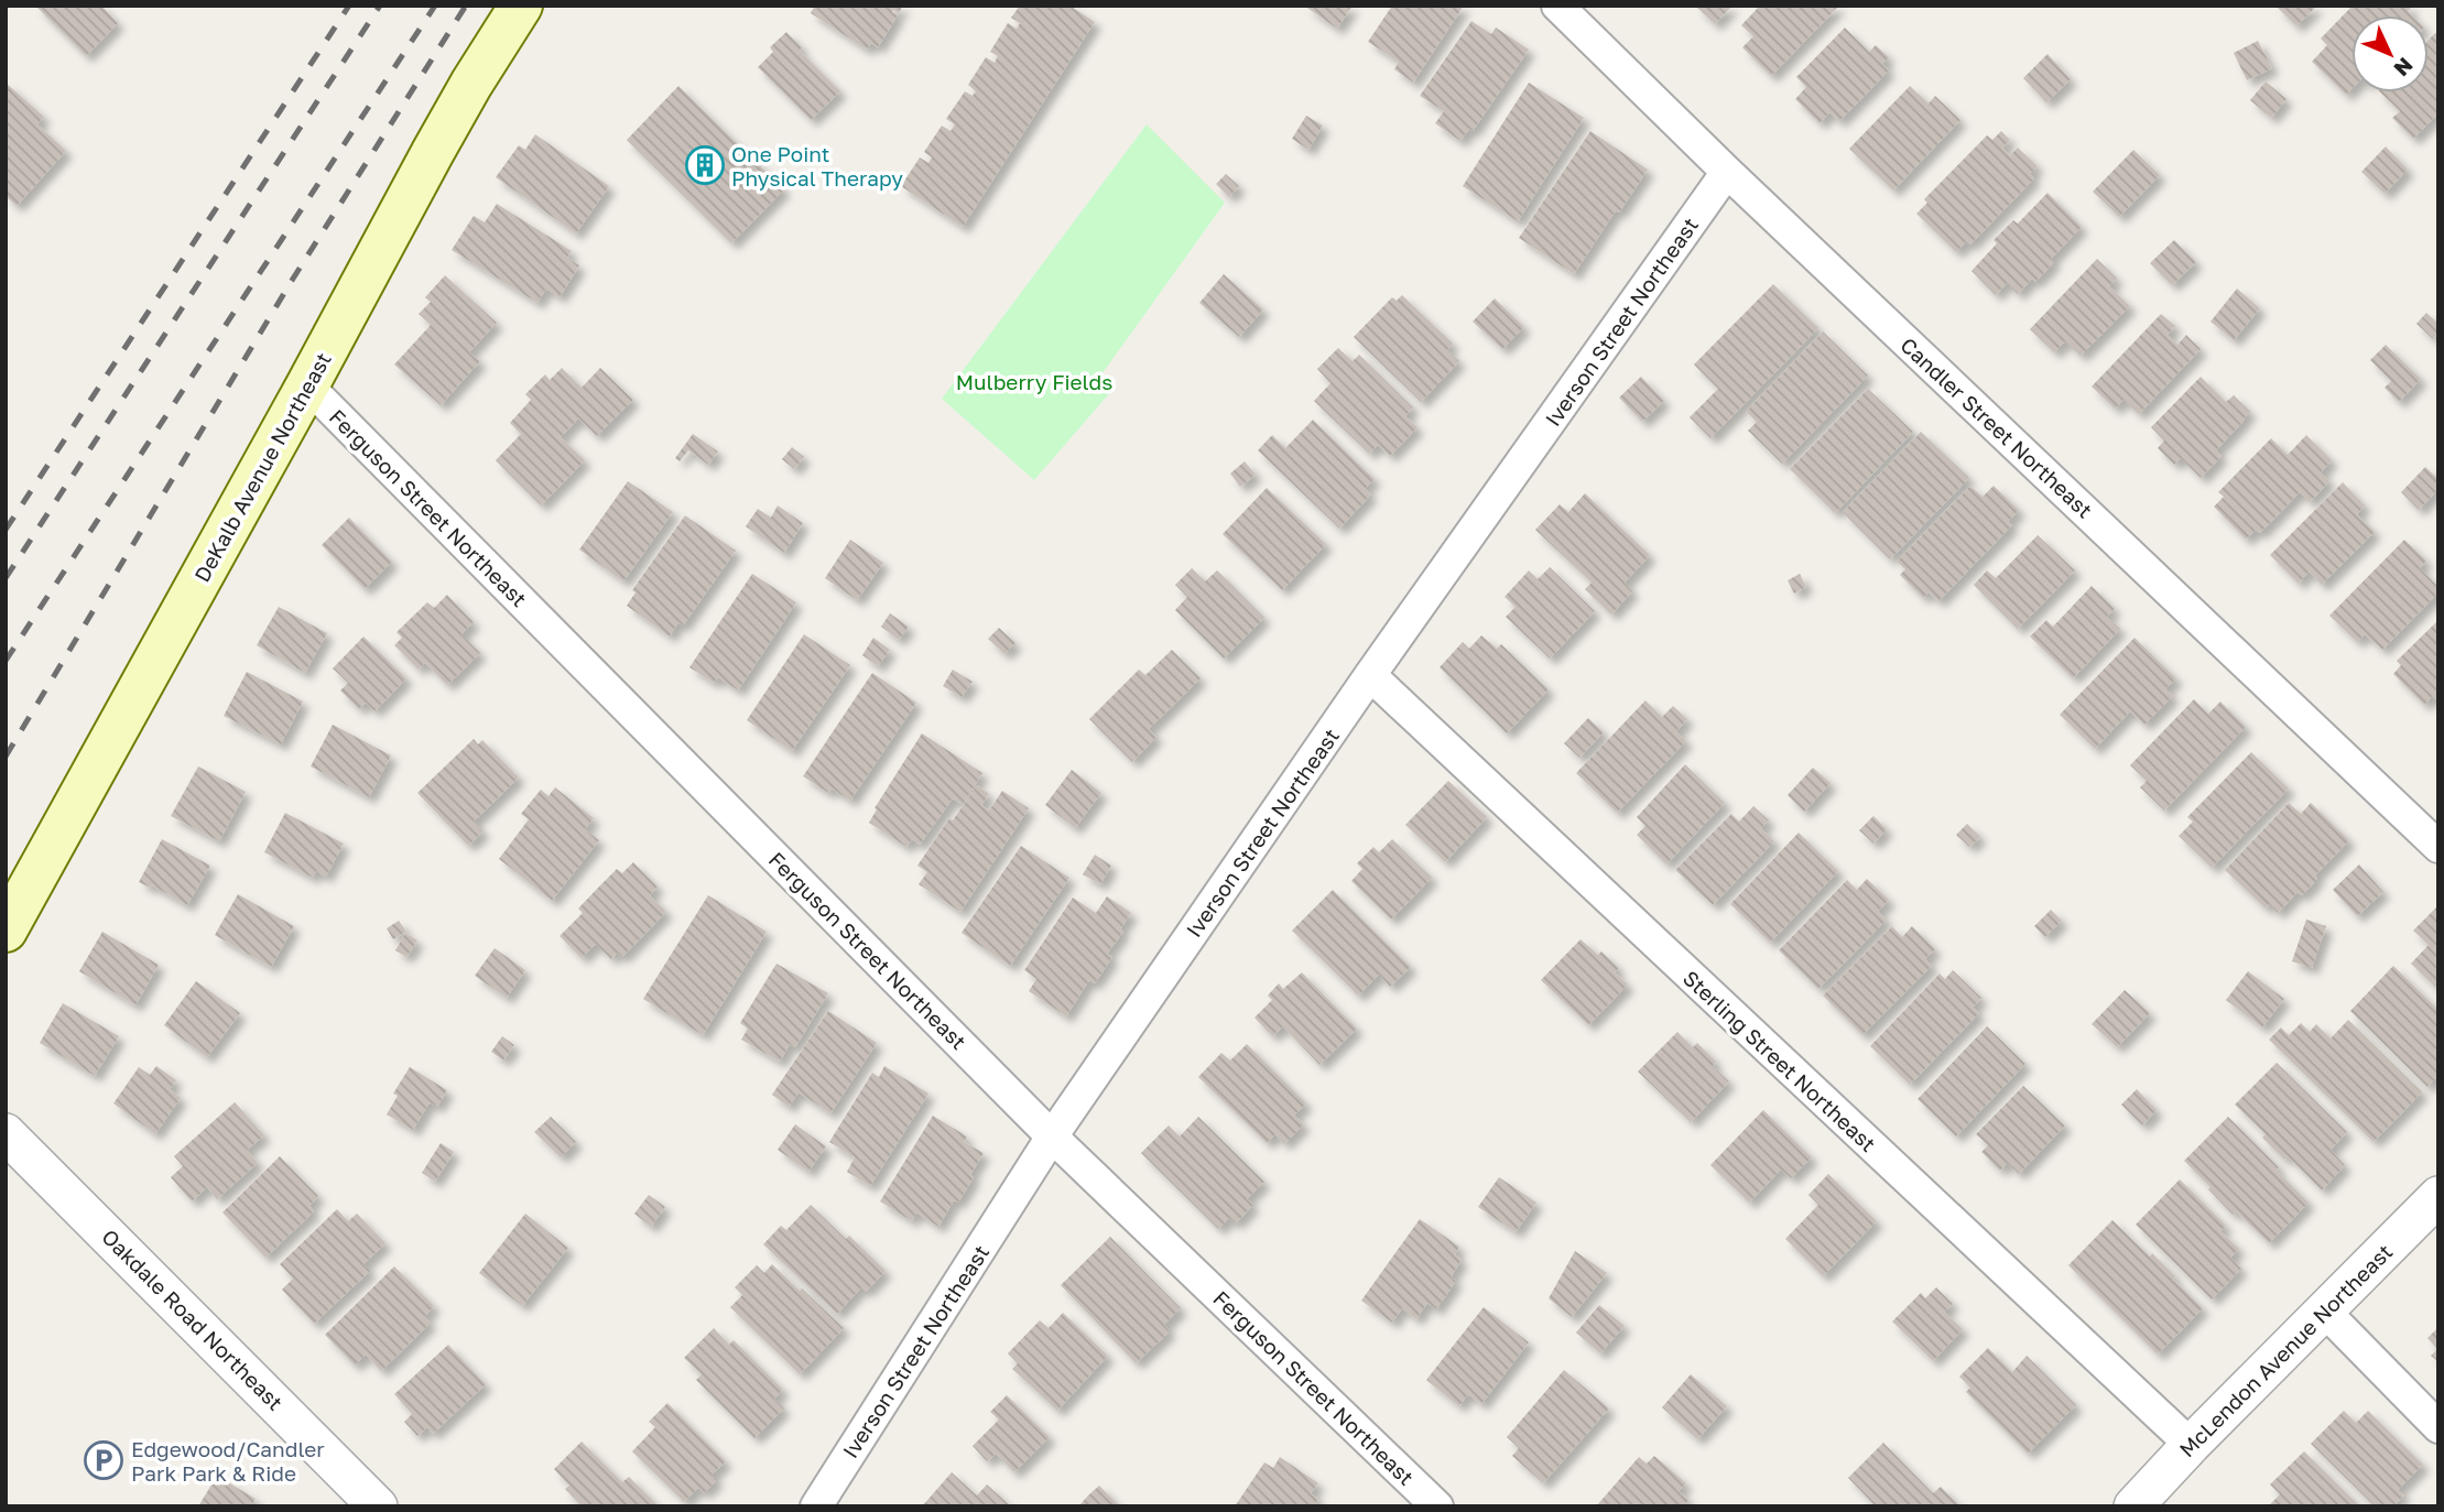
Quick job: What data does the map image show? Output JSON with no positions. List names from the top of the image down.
{
  "streets": {
    "main road": ["DeKalb Avenue Northeast"],
    "street": [
      "Iverson Street Northeast",
      "Candler Street Northeast",
      "Ferguson Street Northeast",
      "Sterling Street Northeast",
      "Oakdale Road Northeast",
      "McLendon Avenue Northeast"
    ]
  },
  "crossings": [
    ["Iverson Street Northeast", "Candler Street Northeast"],
    ["Iverson Street Northeast", "Ferguson Street Northeast"],
    ["Iverson Street Northeast", "Sterling Street Northeast"],
    ["DeKalb Avenue Northeast", "Ferguson Street Northeast"],
    ["Sterling Street Northeast", "McLendon Avenue Northeast"]
  ],
  "parks": ["Mulberry Fields"],
  "places": {
    "building": ["One Point Physical Therapy"],
    "parking": ["Edgewood/Candler Park Park & Ride"]
  },
  "north": "bottom right"
}
